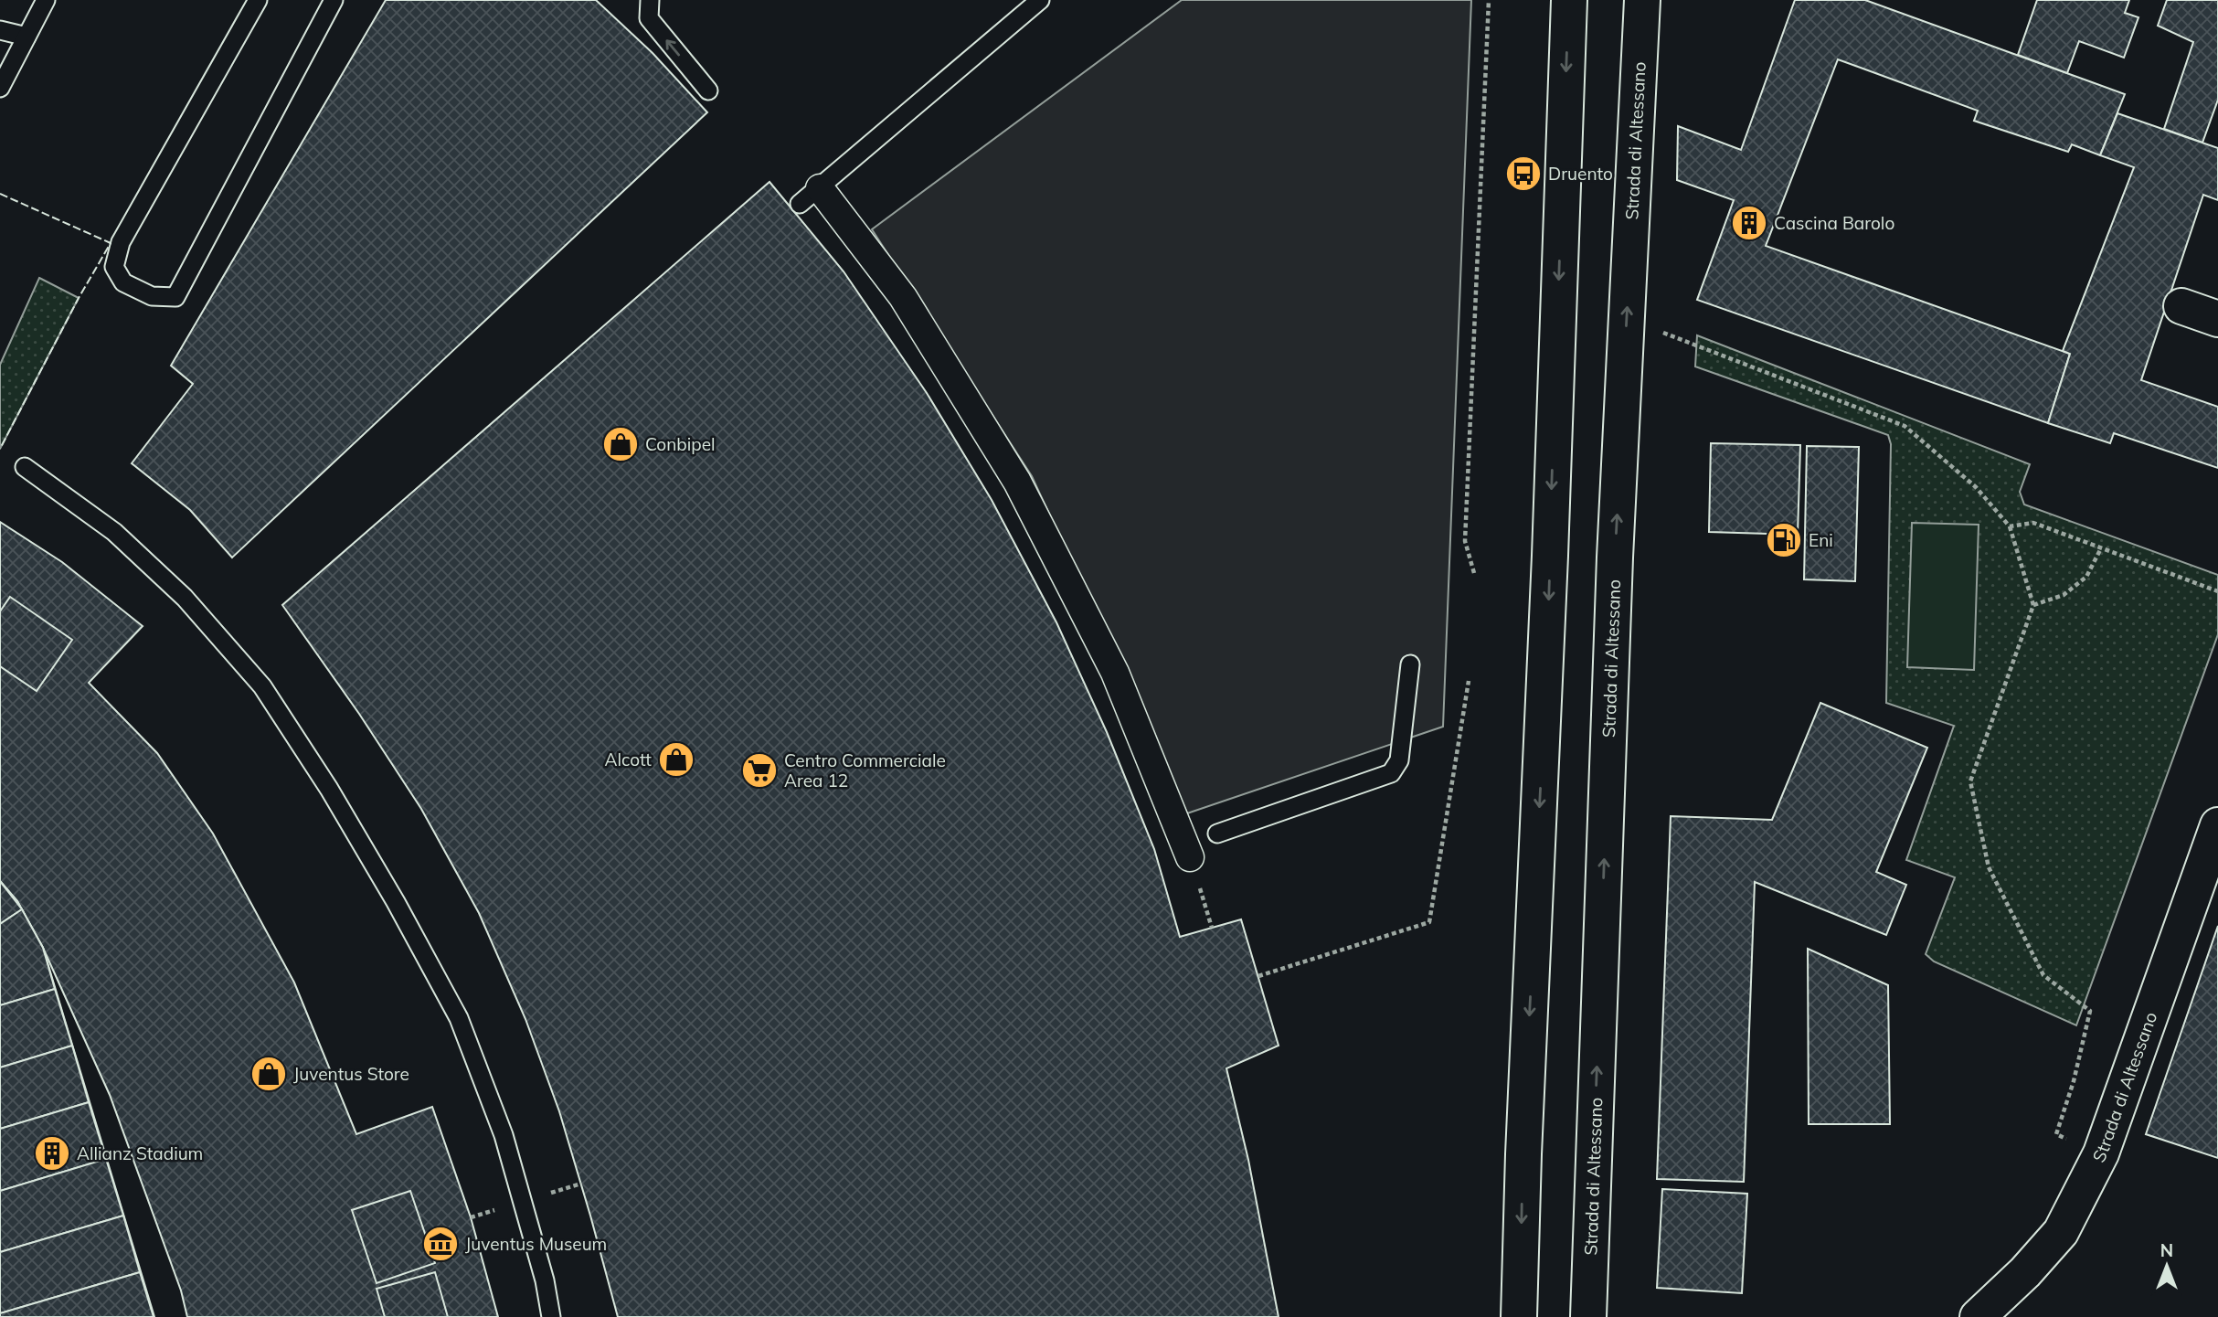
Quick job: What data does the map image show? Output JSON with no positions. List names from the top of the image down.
{
  "streets": {
    "street": ["Strada di Altessano"]
  },
  "places": {
    "bus stop": ["Druento"],
    "building": ["Cascina Barolo", "Allianz Stadium"],
    "shop": ["Conbipel", "Alcott", "Juventus Store"],
    "fuel station": ["Eni"],
    "supermarket": ["Centro Commerciale Area 12"],
    "museum": ["Juventus Museum"]
  },
  "north": "top"
}
